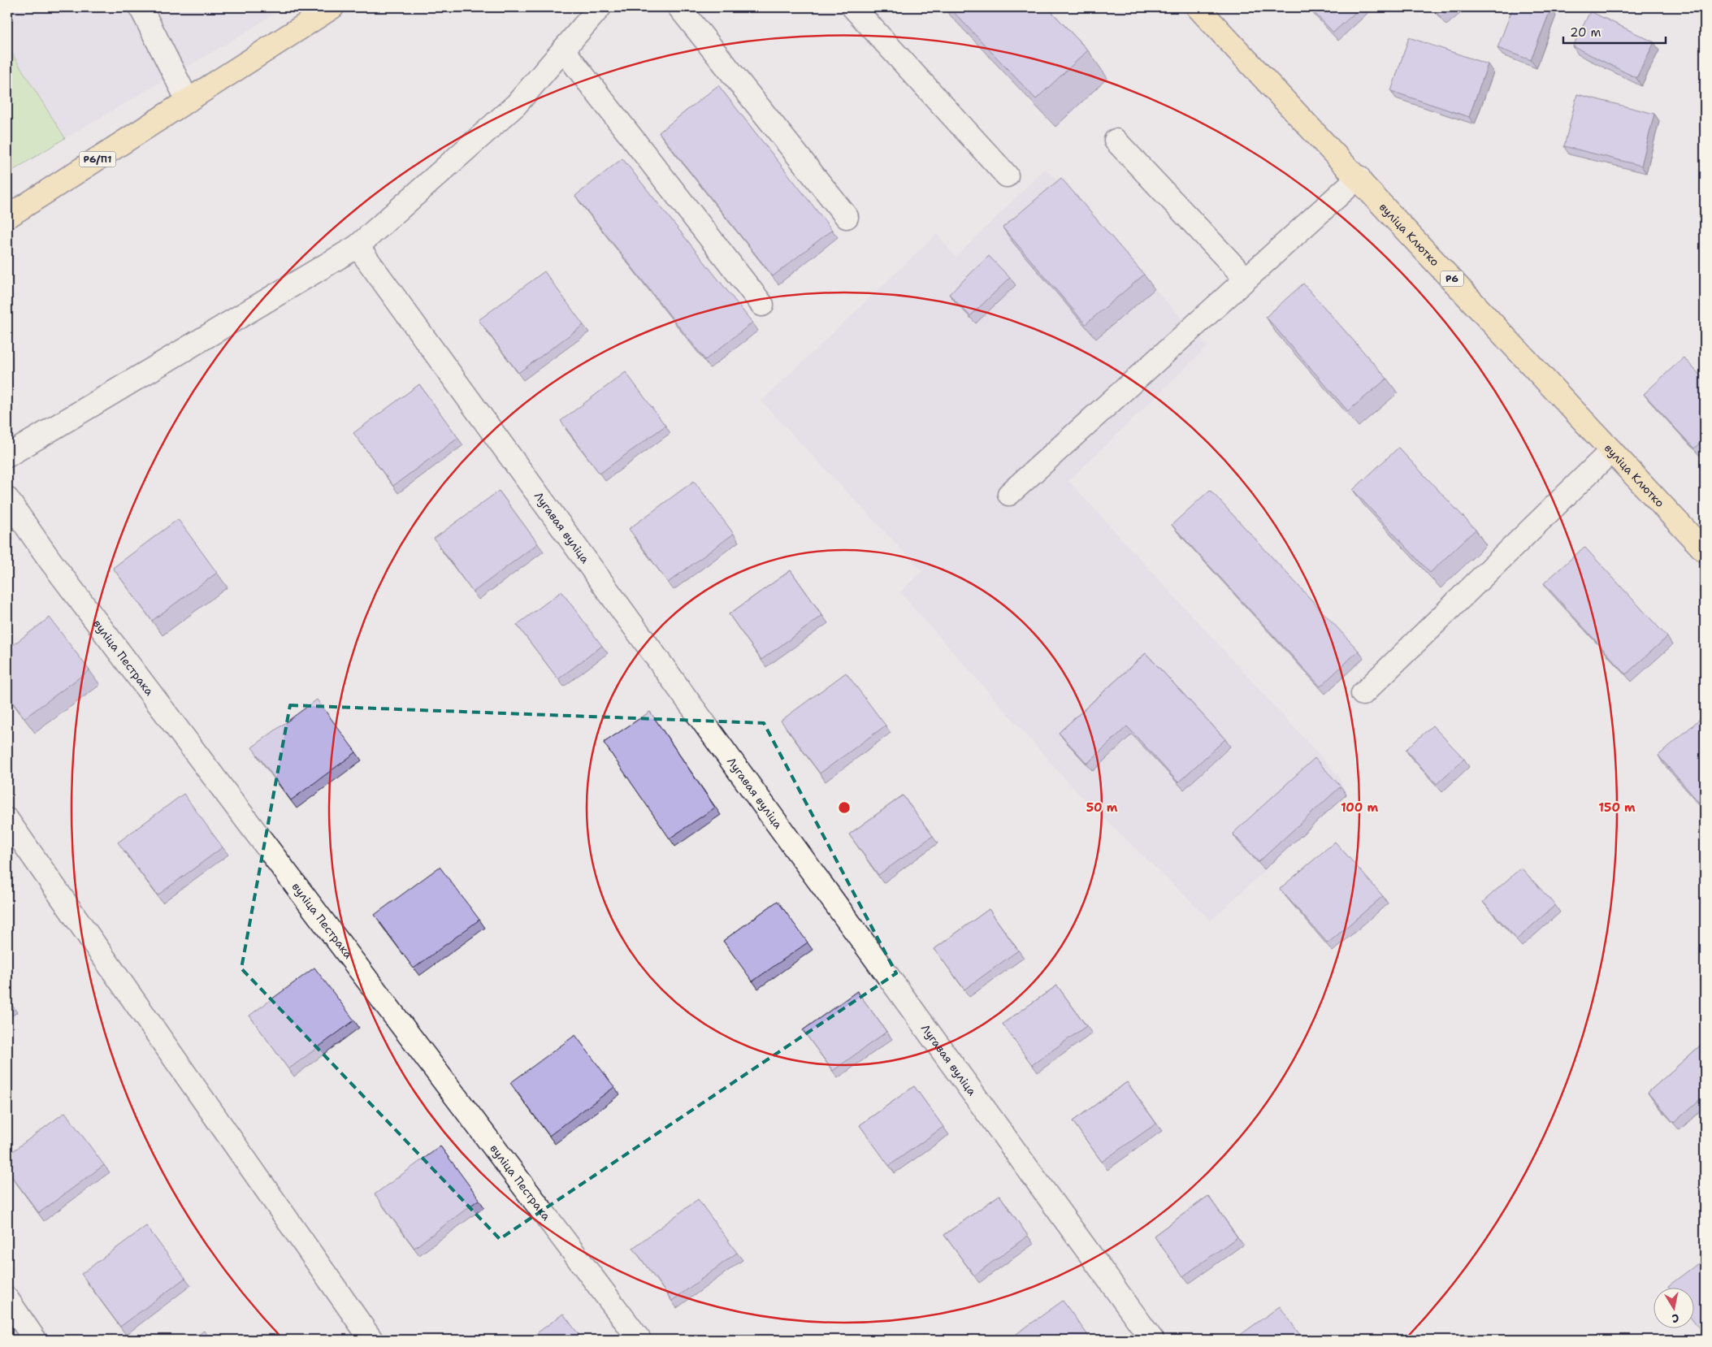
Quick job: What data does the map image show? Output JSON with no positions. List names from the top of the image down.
{
  "streets": {
    "main road": ["Р6/П1", "вуліца Клютко", "Р6"],
    "street": ["Лугавая вуліца", "вуліца Пестрака"]
  },
  "scale_bar": "20 m",
  "north": "bottom",
  "rings": ["50 m", "100 m", "150 m"]
}
